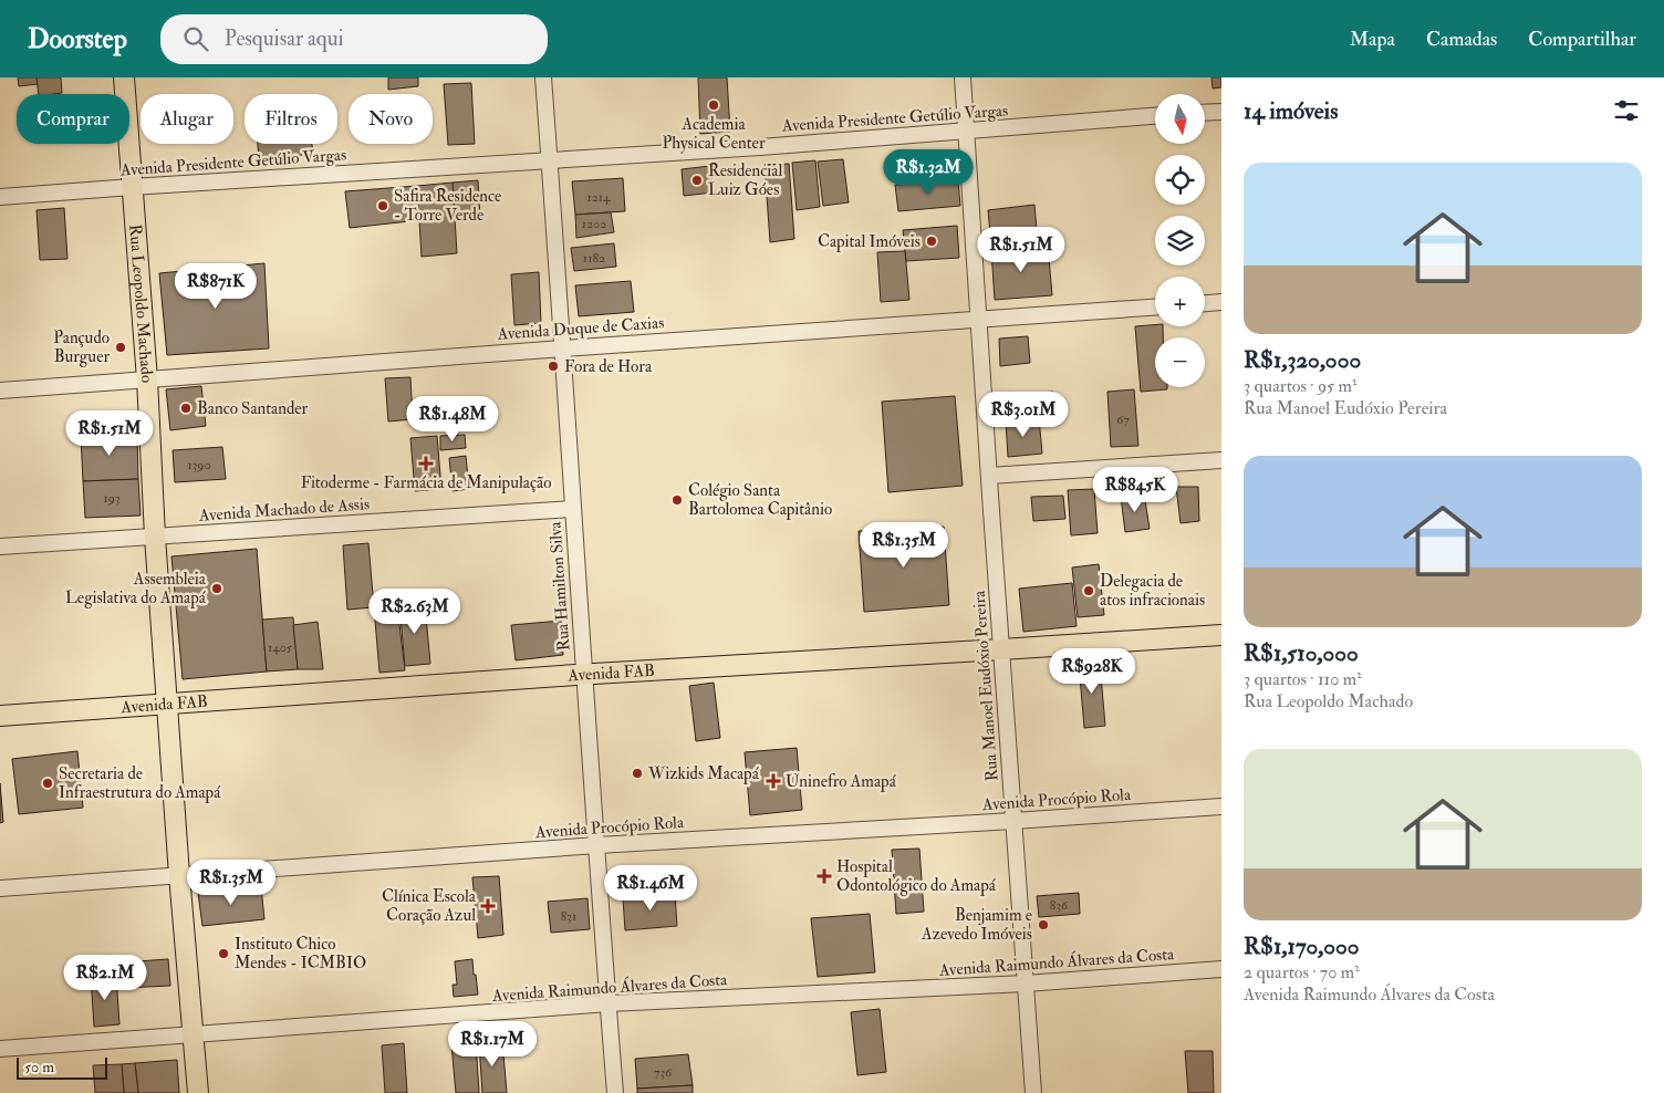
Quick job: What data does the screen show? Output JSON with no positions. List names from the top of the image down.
{
  "streets": {
    "main road": ["Rua Leopoldo Machado", "Avenida FAB"],
    "street": [
      "Avenida Presidente Getúlio Vargas",
      "Avenida Duque de Caxias",
      "Avenida Machado de Assis",
      "Rua Hamilton Silva",
      "Rua Manoel Eudóxio Pereira",
      "Avenida Procópio Rola",
      "Avenida Raimundo Álvares da Costa"
    ]
  },
  "crossings": [
    ["Avenida Presidente Getúlio Vargas", "Rua Leopoldo Machado"],
    ["Avenida Presidente Getúlio Vargas", "Rua Hamilton Silva"],
    ["Avenida Presidente Getúlio Vargas", "Rua Manoel Eudóxio Pereira"],
    ["Rua Leopoldo Machado", "Avenida Duque de Caxias"],
    ["Rua Leopoldo Machado", "Avenida Machado de Assis"],
    ["Rua Leopoldo Machado", "Avenida FAB"],
    ["Rua Leopoldo Machado", "Avenida Procópio Rola"],
    ["Rua Leopoldo Machado", "Avenida Raimundo Álvares da Costa"],
    ["Avenida Duque de Caxias", "Rua Hamilton Silva"],
    ["Avenida Duque de Caxias", "Rua Manoel Eudóxio Pereira"],
    ["Avenida Machado de Assis", "Rua Hamilton Silva"],
    ["Rua Hamilton Silva", "Avenida FAB"],
    ["Rua Hamilton Silva", "Avenida Procópio Rola"],
    ["Rua Hamilton Silva", "Avenida Raimundo Álvares da Costa"],
    ["Avenida FAB", "Rua Manoel Eudóxio Pereira"],
    ["Rua Manoel Eudóxio Pereira", "Avenida Procópio Rola"],
    ["Rua Manoel Eudóxio Pereira", "Avenida Raimundo Álvares da Costa"]
  ],
  "places": {
    "other": [
      "Academia Physical Center",
      "Residencial Luiz Góes",
      "Safira Residence - Torre Verde",
      "Capital Imóveis",
      "Pançudo Burguer",
      "Fora de Hora",
      "Banco Santander",
      "Colégio Santa Bartolomea Capitânio",
      "Assembleia Legislativa do Amapá",
      "Delegacia de atos infracionais",
      "Wizkids Macapá",
      "Secretaria de Infraestrutura do Amapá",
      "Benjamim e Azevedo Imóveis",
      "Instituto Chico Mendes - ICMBIO"
    ],
    "health": [
      "Fitoderme - Farmácia de Manipulação",
      "Uninefro Amapá",
      "Hospital Odontológico do Amapá",
      "Clínica Escola Coração Azul"
    ]
  },
  "house_numbers": [
    "1214",
    "1202",
    "1182",
    "67",
    "1390",
    "193",
    "1405",
    "836",
    "831",
    "736"
  ],
  "scale_bar": "50 m",
  "north": "bottom",
  "page": {
    "header": "Doorstep",
    "search": "Pesquisar aqui",
    "nav": ["Mapa", "Camadas", "Compartilhar"],
    "heading": "14 imóveis",
    "map_buttons": ["+", "−"],
    "chip": [
      "Comprar",
      "Alugar",
      "Filtros",
      "Novo"
    ],
    "list": [
      {
        "name": "R$1,320,000",
        "note": "3 quartos · 95 m² · Rua Manoel Eudóxio Pereira"
      },
      {
        "name": "R$1,510,000",
        "note": "3 quartos · 110 m² · Rua Leopoldo Machado"
      },
      {
        "name": "R$1,170,000",
        "note": "2 quartos · 70 m² · Avenida Raimundo Álvares da Costa"
      }
    ],
    "price": [
      "R$1.32M",
      "R$1.51M",
      "R$871K",
      "R$3.01M",
      "R$1.48M",
      "R$1.51M",
      "R$845K",
      "R$1.35M",
      "R$2.63M",
      "R$928K",
      "R$1.35M",
      "R$1.46M",
      "R$2.1M",
      "R$1.17M"
    ],
    "scale": "50 m"
  }
}
